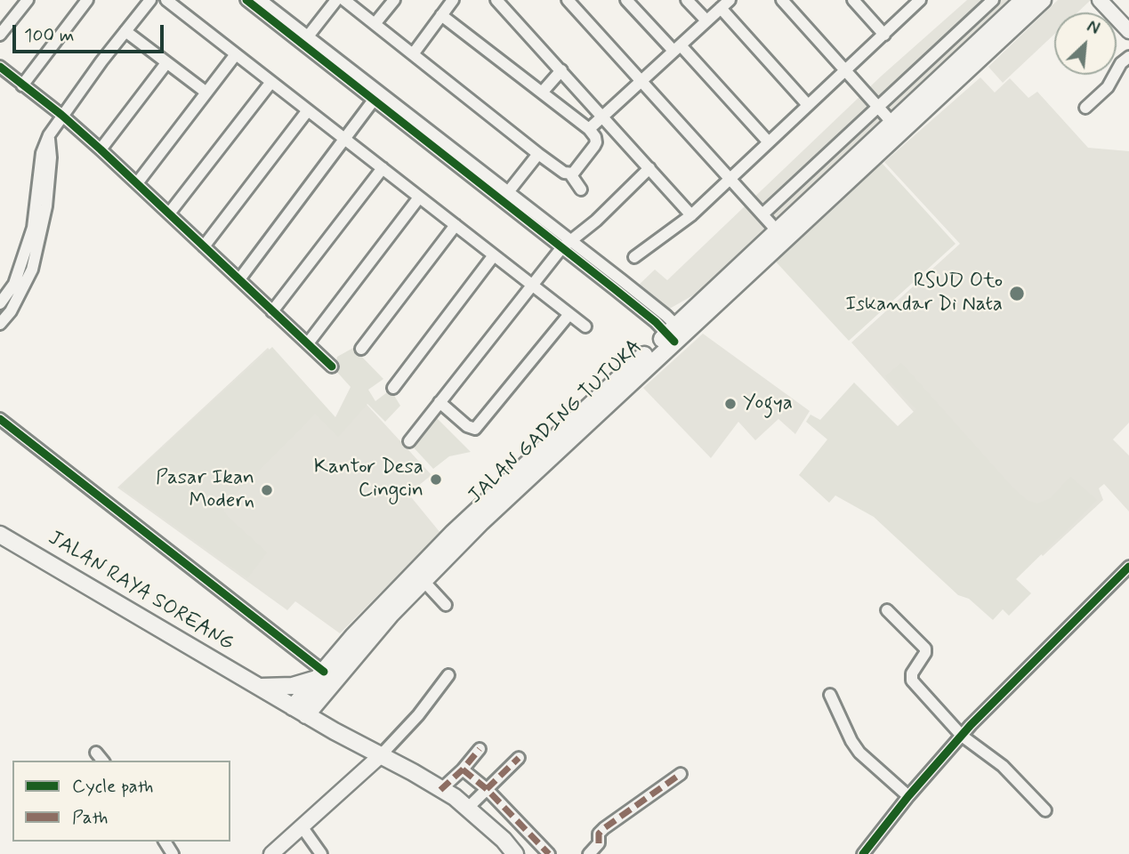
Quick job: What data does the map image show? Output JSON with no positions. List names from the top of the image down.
{
  "streets": {
    "main road": ["JALAN GADING TUTUKA", "JALAN RAYA SOREANG"]
  },
  "crossings": [
    ["JALAN GADING TUTUKA", "JALAN RAYA SOREANG"]
  ],
  "places": [
    "RSUD Oto Iskandar Di Nata",
    "Yogya",
    "Kantor Desa Cingcin",
    "Pasar Ikan Modern"
  ],
  "legend": ["Cycle path", "Path"],
  "scale_bar": "100 m",
  "north": "top right"
}
